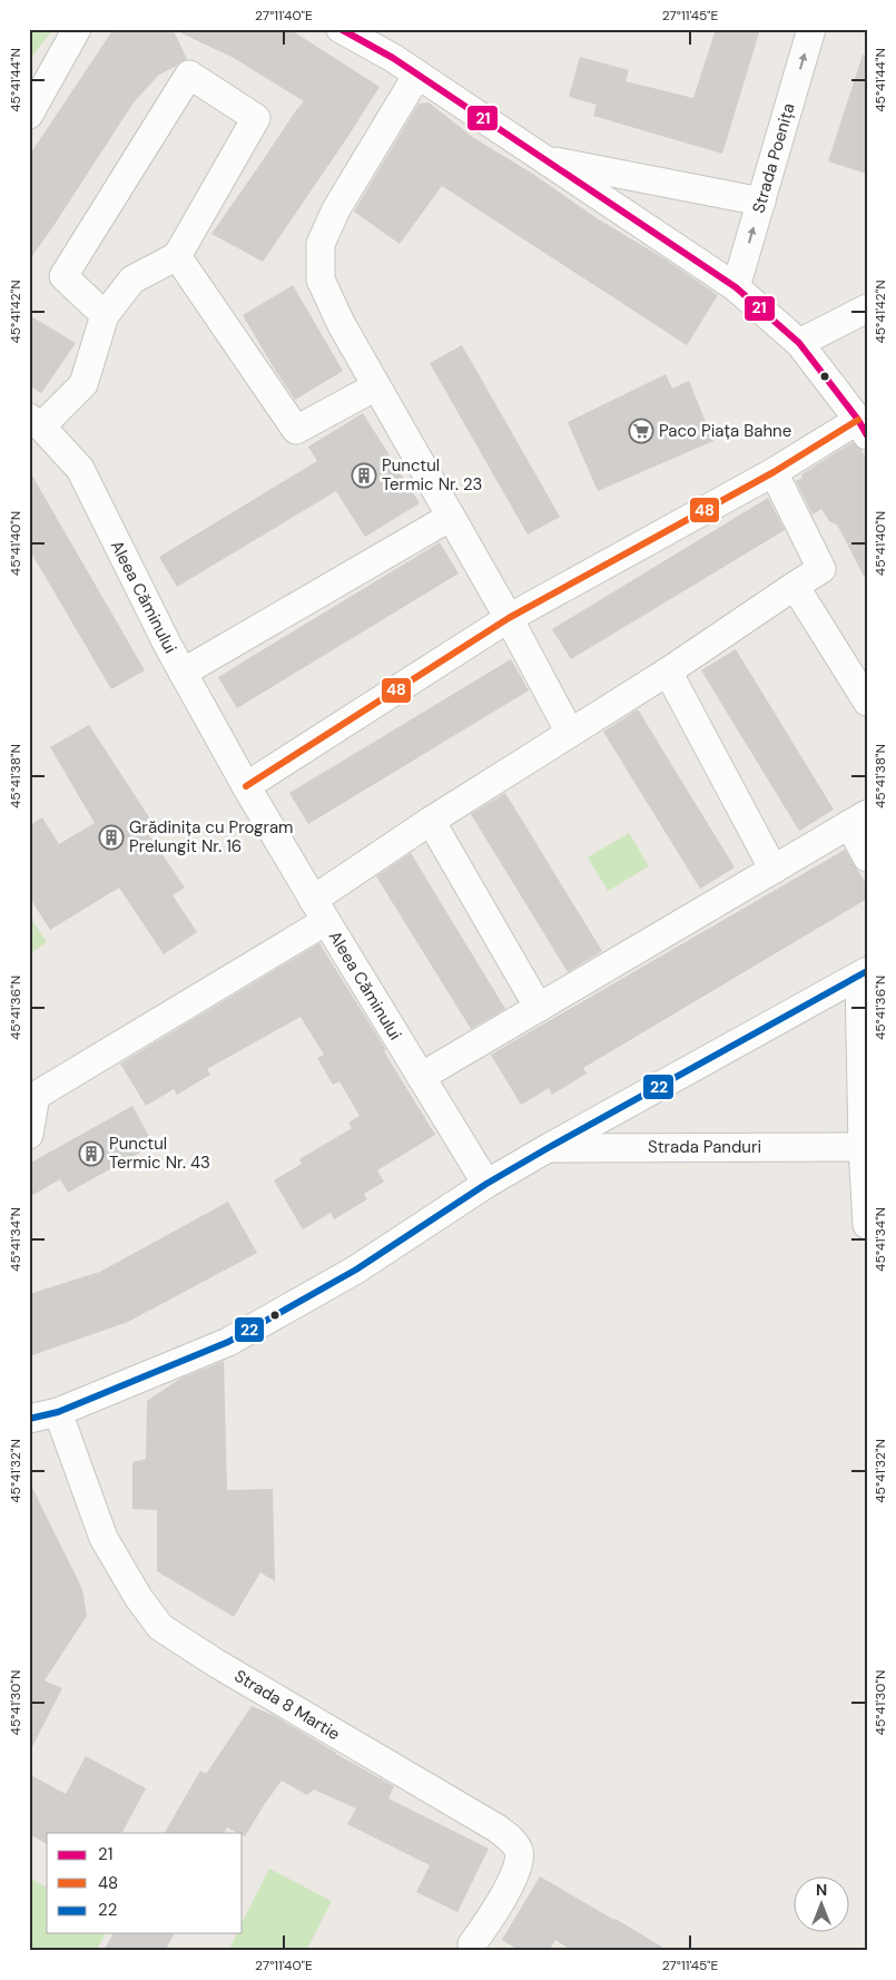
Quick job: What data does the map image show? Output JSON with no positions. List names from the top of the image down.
{
  "streets": {
    "street": [
      "Strada Poenița",
      "Aleea Căminului",
      "Strada Panduri",
      "Strada 8 Martie"
    ]
  },
  "one_way": ["Strada Poenița"],
  "places": {
    "supermarket": ["Paco Piața Bahne"],
    "building": ["Punctul Termic Nr. 23", "Grădinița cu Program Prelungit Nr. 16", "Punctul Termic Nr. 43"]
  },
  "lines": ["transit line 21", "transit line 48", "transit line 22"],
  "legend": ["21", "48", "22"],
  "north": "top",
  "coordinates": [
    "27°11'40\"E",
    "27°11'45\"E",
    "45°41'44\"N",
    "45°41'42\"N",
    "45°41'40\"N",
    "45°41'38\"N",
    "45°41'36\"N",
    "45°41'34\"N",
    "45°41'32\"N",
    "45°41'30\"N"
  ]
}
